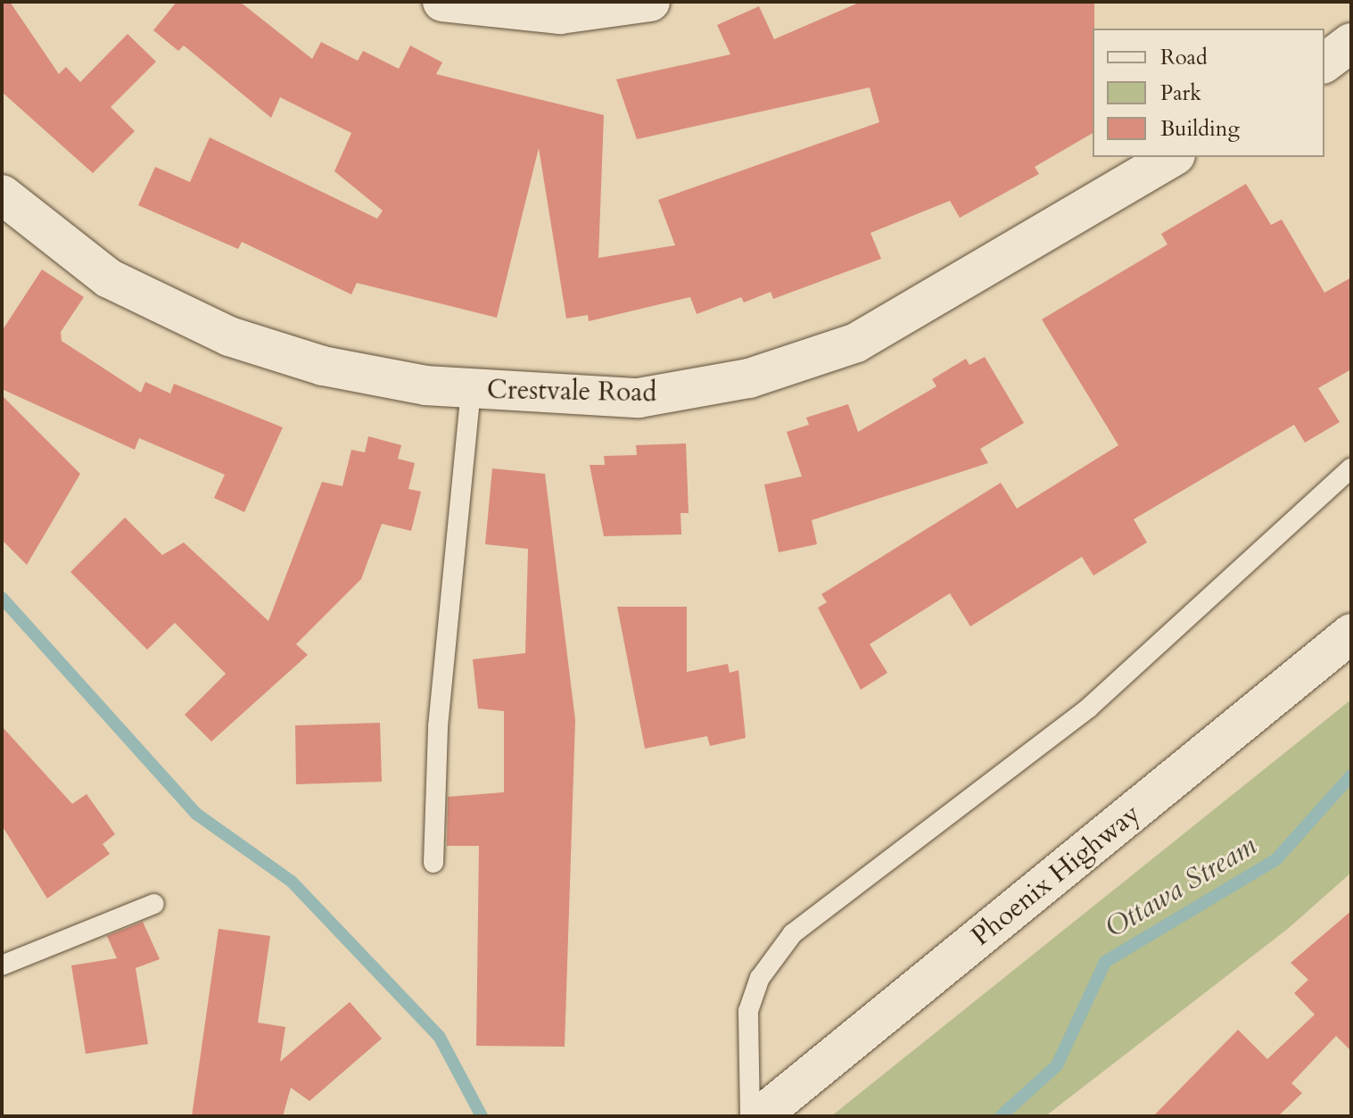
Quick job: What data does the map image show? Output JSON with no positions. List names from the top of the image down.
{
  "streets": {
    "street": ["Crestvale Road", "Phoenix Highway"]
  },
  "water": ["Ottawa Stream"],
  "legend": ["Road", "Park", "Building"]
}
